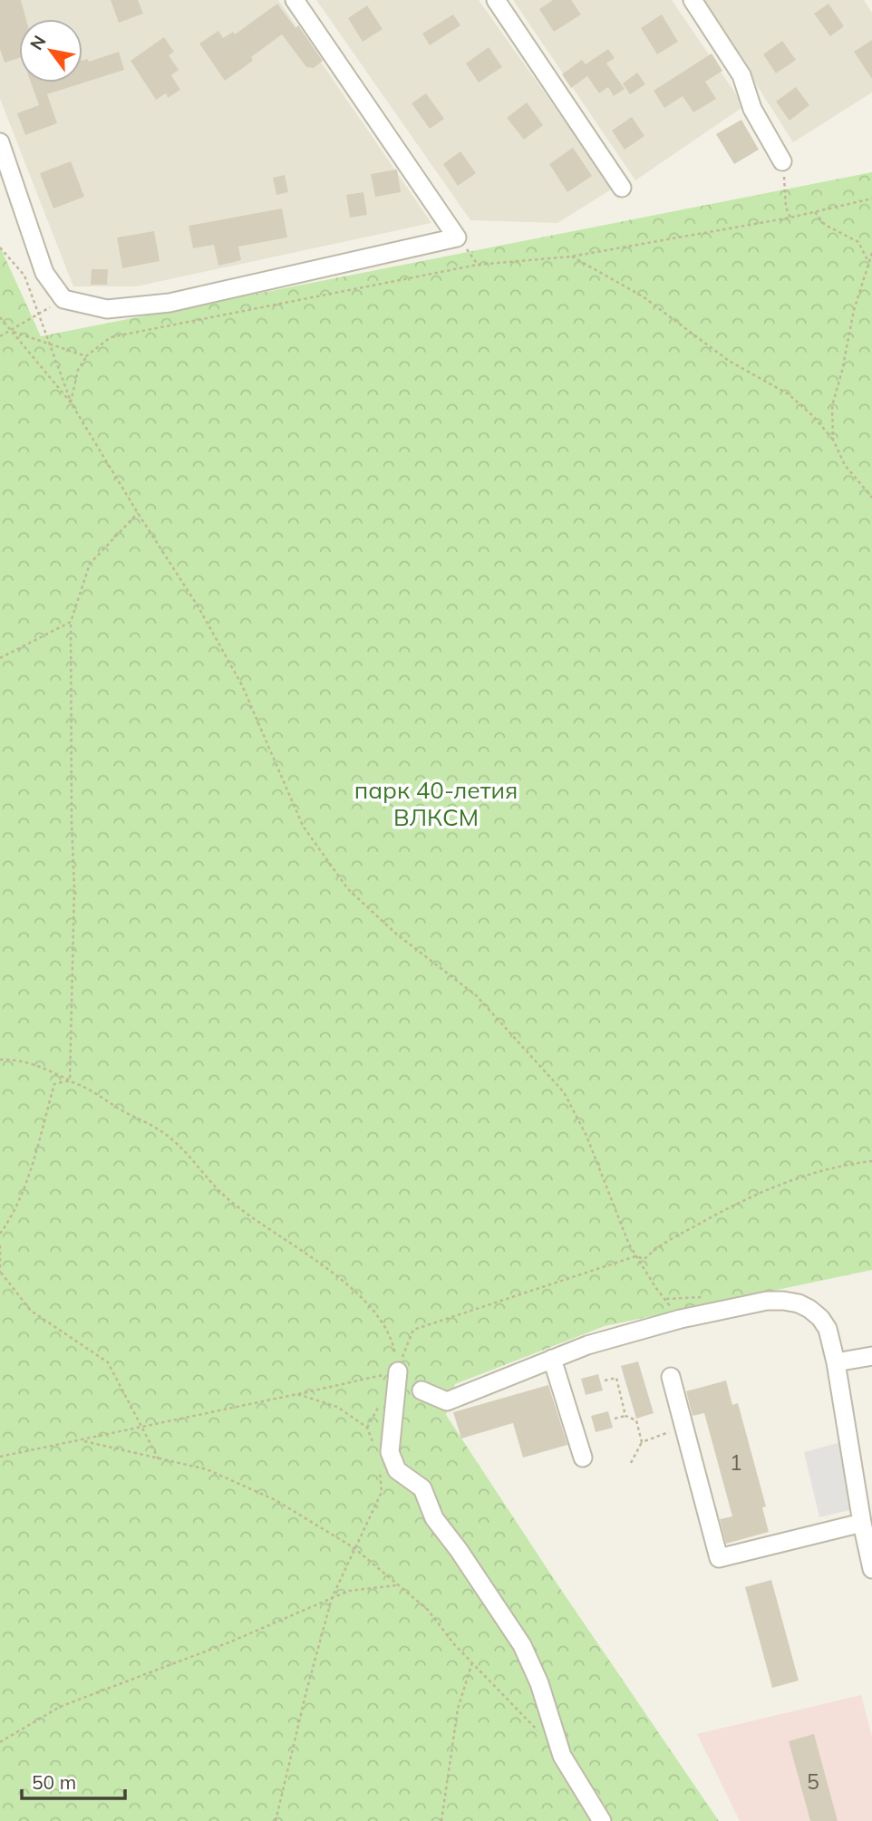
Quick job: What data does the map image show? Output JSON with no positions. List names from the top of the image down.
{
  "parks": ["парк 40-летия ВЛКСМ"],
  "house_numbers": ["1", "5"],
  "scale_bar": "50 m",
  "north": "top left"
}
